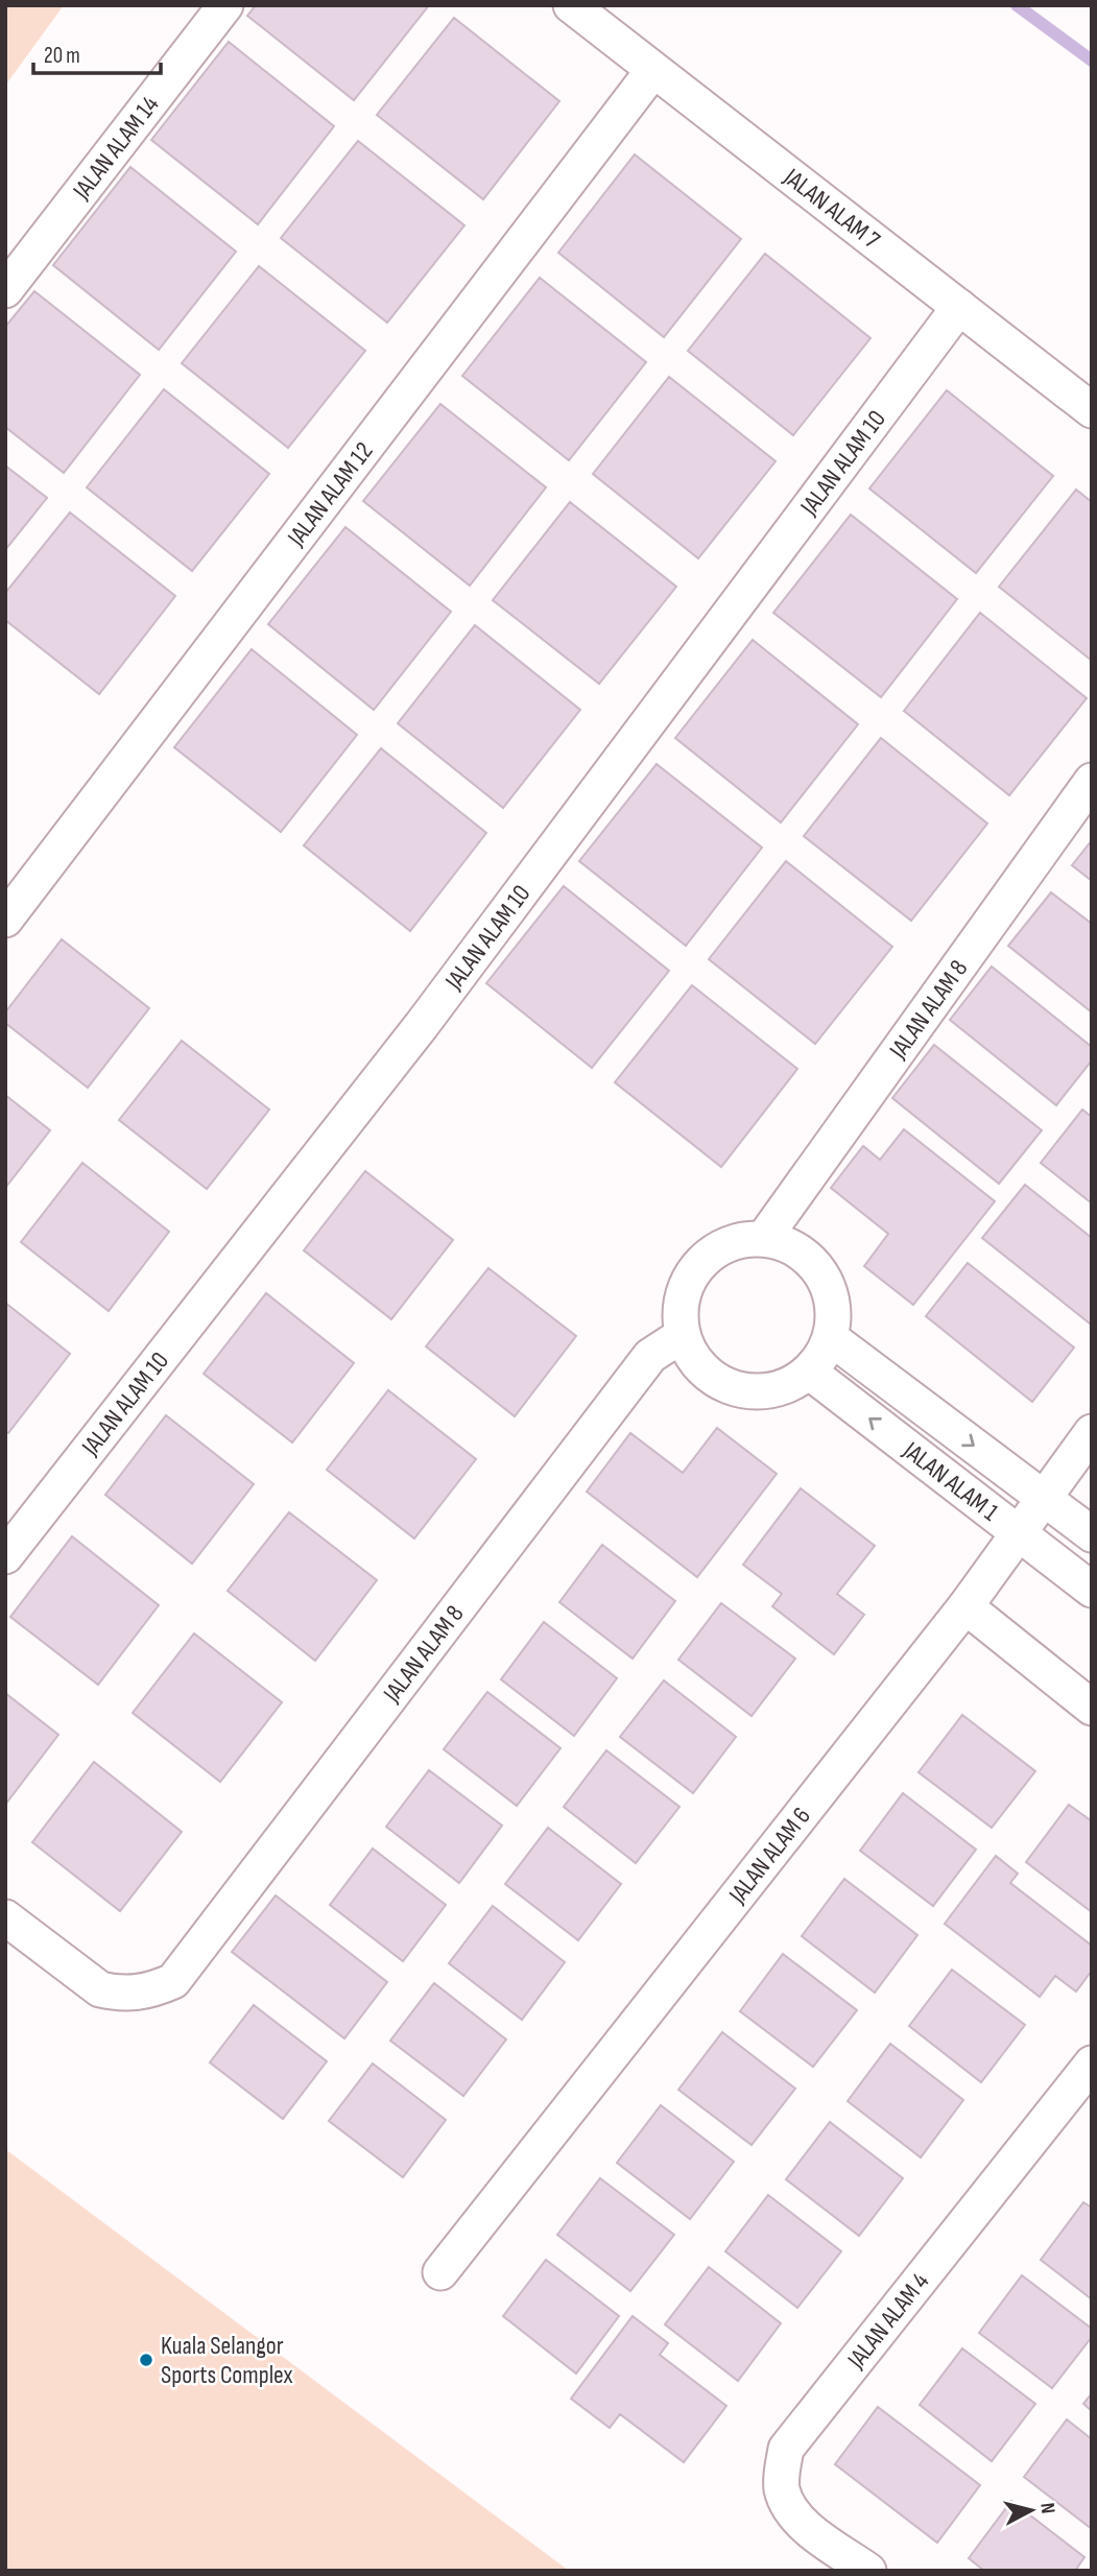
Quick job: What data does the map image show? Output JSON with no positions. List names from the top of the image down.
{
  "streets": {
    "street": [
      "JALAN ALAM 14",
      "JALAN ALAM 7",
      "JALAN ALAM 10",
      "JALAN ALAM 12",
      "JALAN ALAM 8",
      "JALAN ALAM 1",
      "JALAN ALAM 6",
      "JALAN ALAM 4"
    ]
  },
  "crossings": [
    ["JALAN ALAM 7", "JALAN ALAM 10"],
    ["JALAN ALAM 7", "JALAN ALAM 12"],
    ["JALAN ALAM 8", "JALAN ALAM 1"],
    ["JALAN ALAM 1", "JALAN ALAM 6"]
  ],
  "places": ["Kuala Selangor Sports Complex"],
  "scale_bar": "20 m",
  "north": "right"
}
